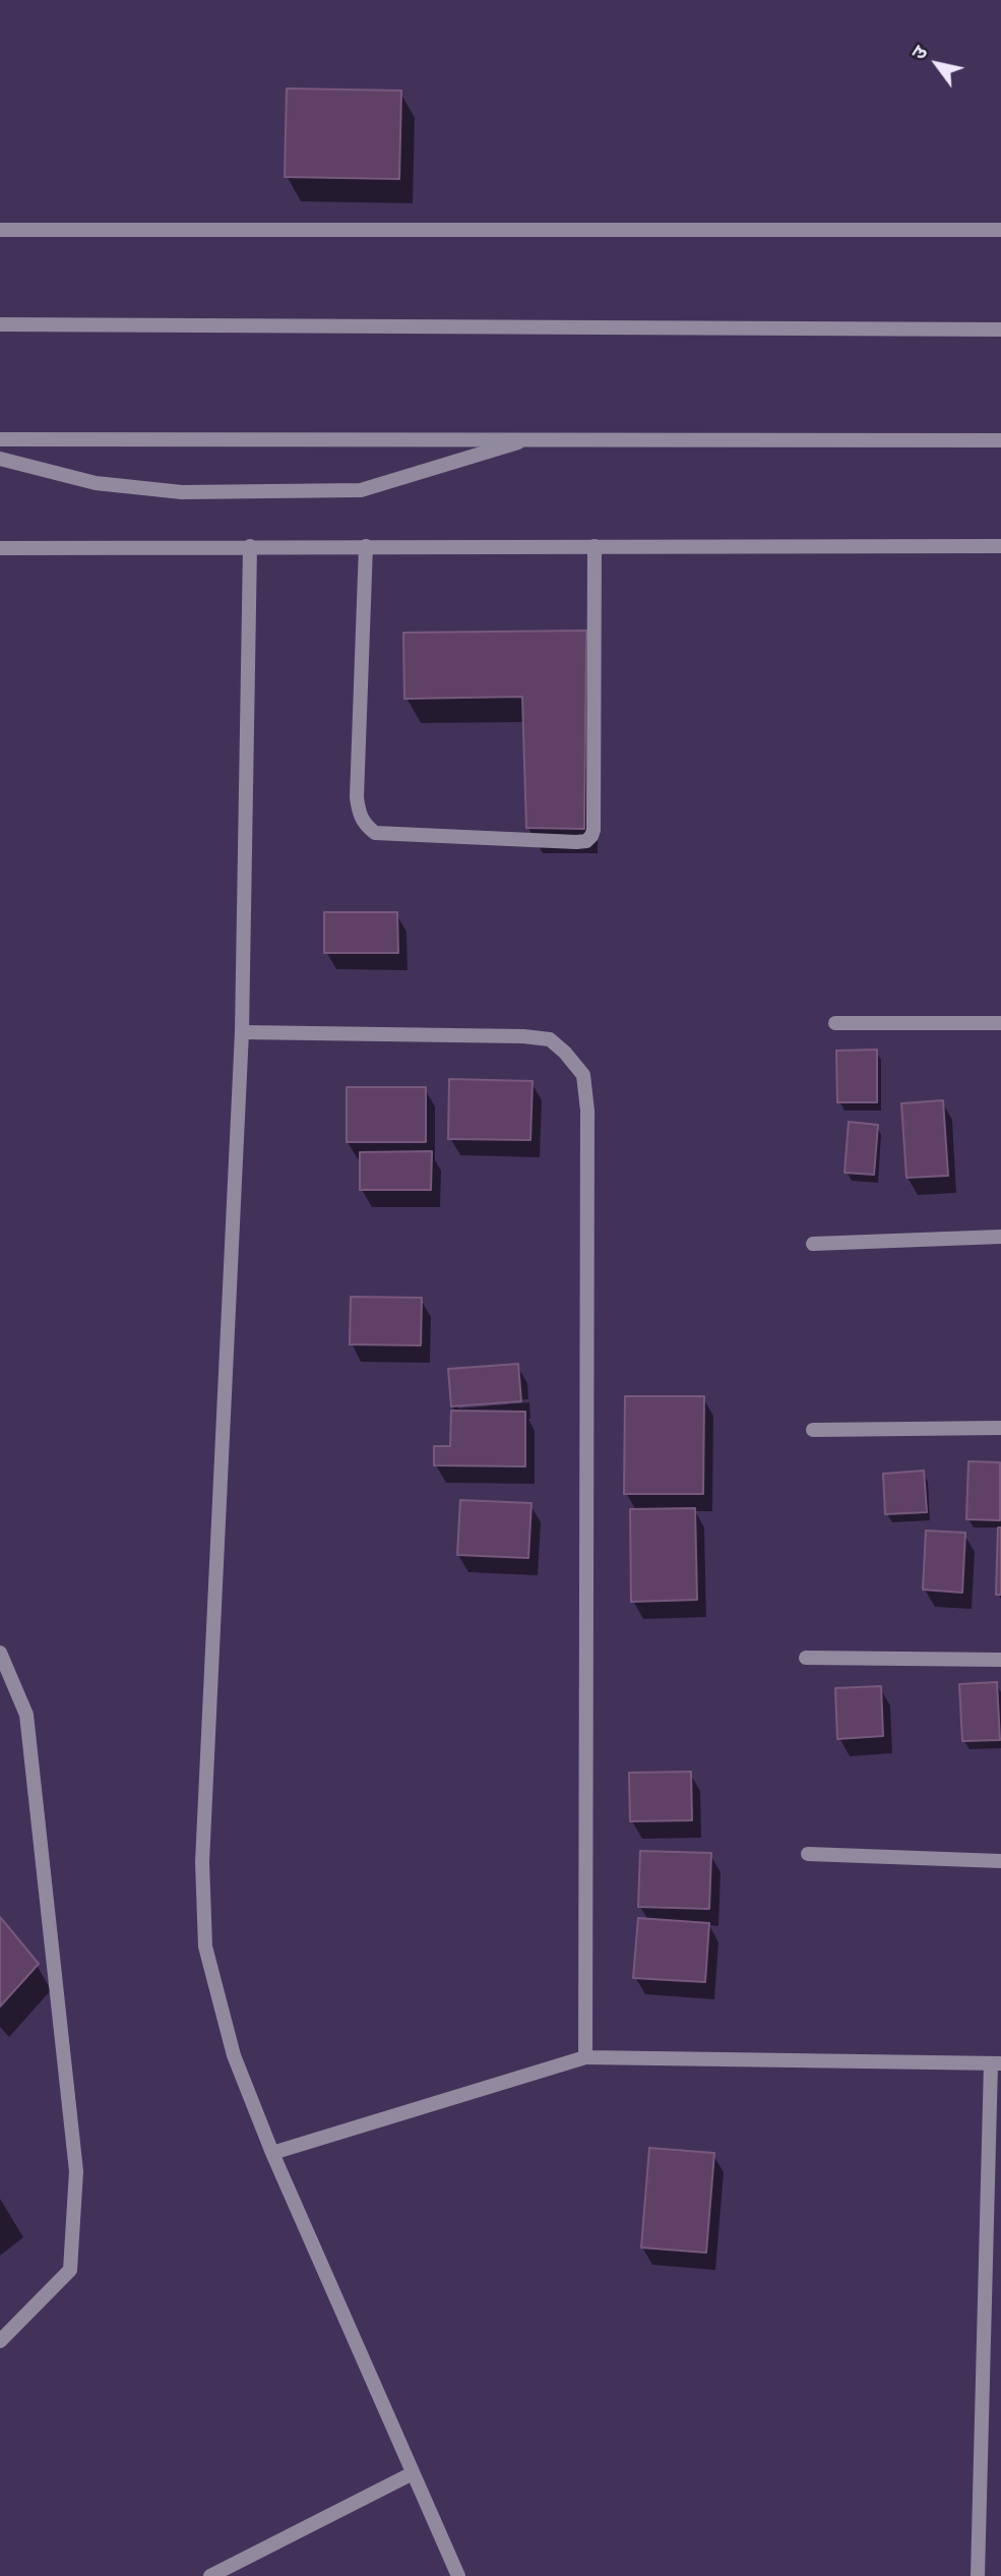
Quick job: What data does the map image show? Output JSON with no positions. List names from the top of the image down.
{
  "north": "top left"
}
